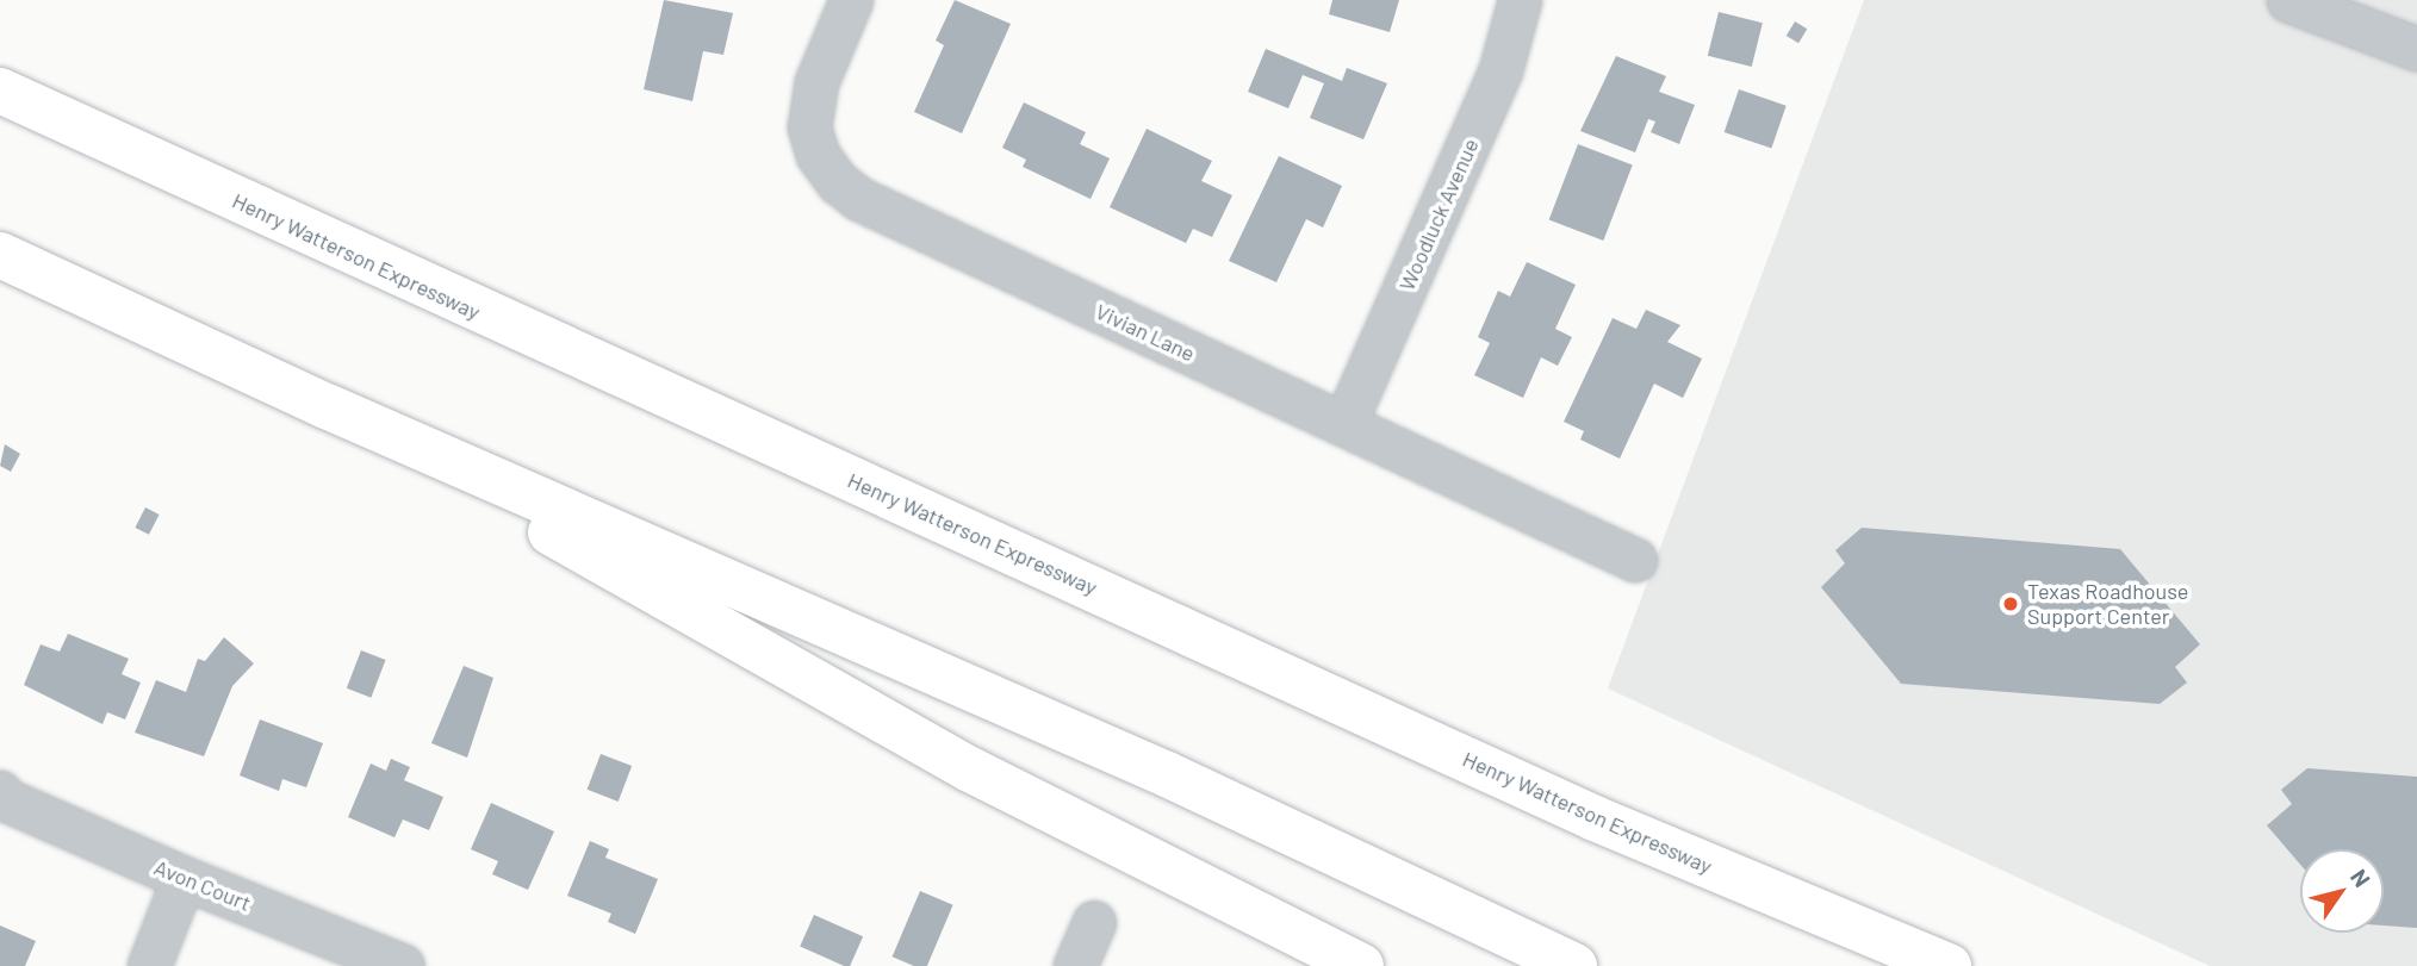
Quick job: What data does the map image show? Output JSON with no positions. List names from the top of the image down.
{
  "streets": {
    "highway": ["Henry Watterson Expressway"],
    "street": ["Woodluck Avenue", "Vivian Lane", "Avon Court"]
  },
  "crossings": [
    ["Woodluck Avenue", "Vivian Lane"]
  ],
  "places": ["Texas Roadhouse Support Center"],
  "north": "top right"
}
